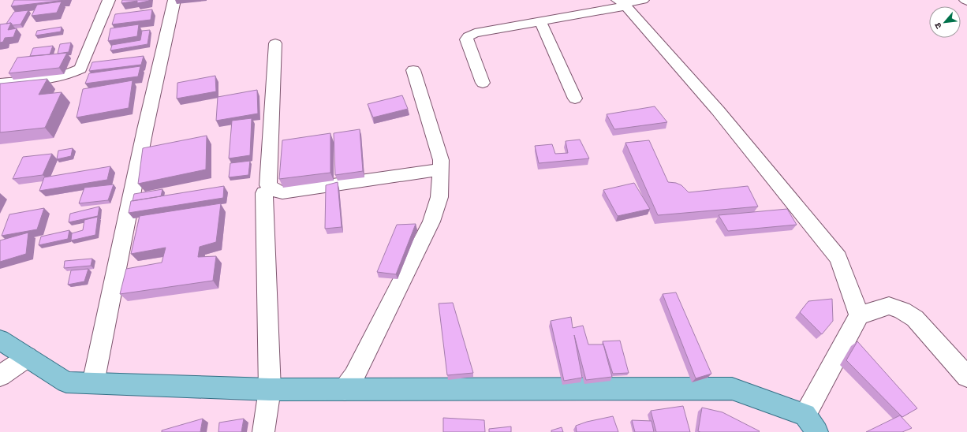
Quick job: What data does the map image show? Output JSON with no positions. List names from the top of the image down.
{
  "north": "bottom left"
}
